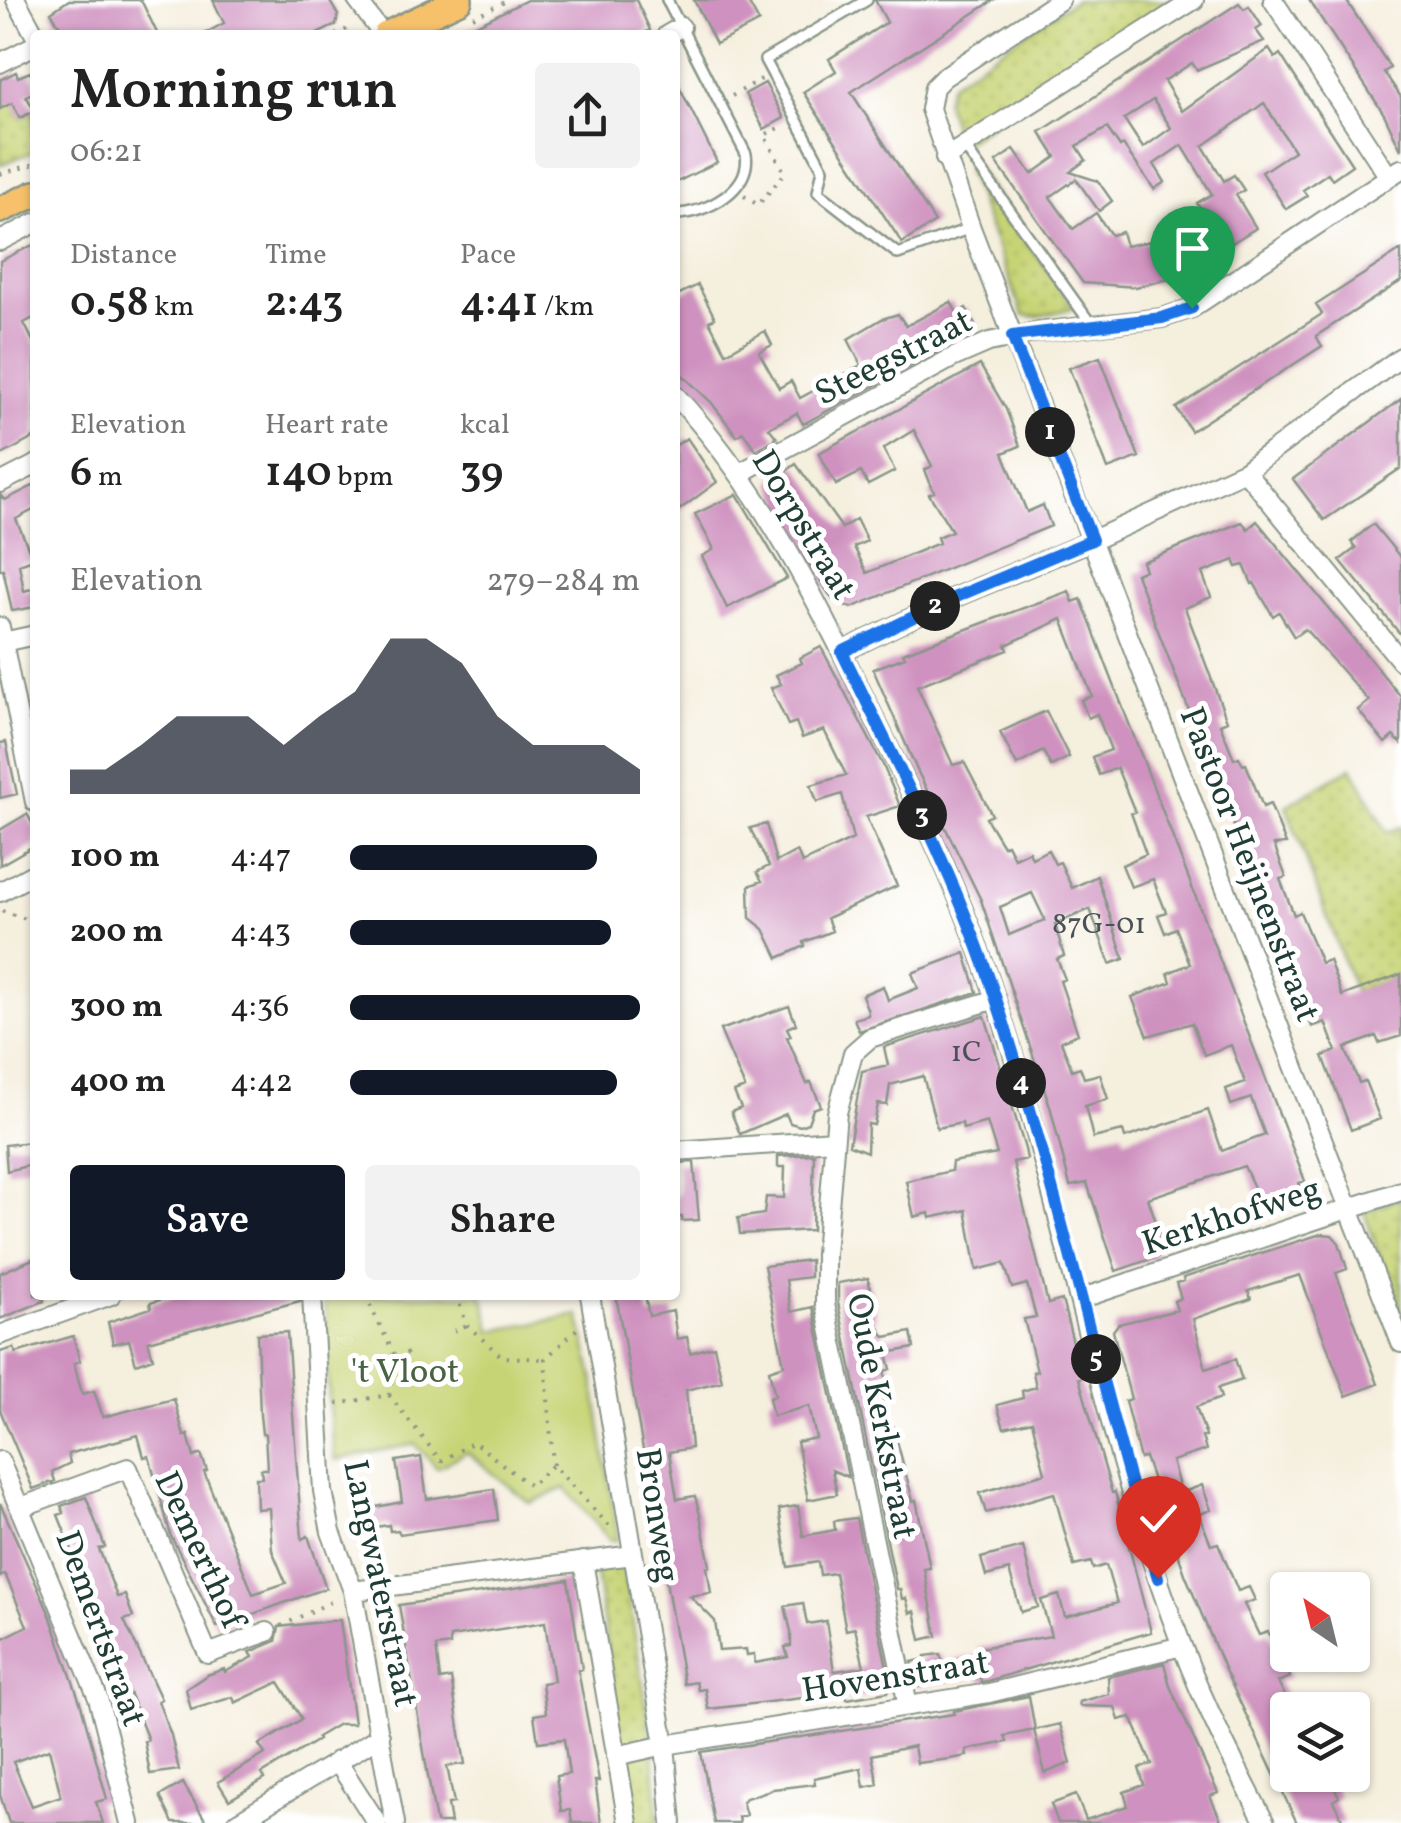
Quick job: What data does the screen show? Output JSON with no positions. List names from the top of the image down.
{
  "streets": {
    "street": [
      "Steegstraat",
      "Dorpstraat",
      "Pastoor Heijnenstraat",
      "Kerkhofweg",
      "Oude Kerkstraat",
      "Bronweg",
      "Demerthof",
      "Langwaterstraat",
      "Demertstraat",
      "Hovenstraat"
    ]
  },
  "crossings": [
    ["Steegstraat", "Dorpstraat"],
    ["Steegstraat", "Pastoor Heijnenstraat"],
    ["Dorpstraat", "Kerkhofweg"],
    ["Dorpstraat", "Oude Kerkstraat"],
    ["Dorpstraat", "Hovenstraat"],
    ["Pastoor Heijnenstraat", "Kerkhofweg"],
    ["Oude Kerkstraat", "Hovenstraat"],
    ["Bronweg", "Hovenstraat"],
    ["Demerthof", "Demertstraat"]
  ],
  "parks": ["'t Vloot"],
  "house_numbers": ["87G-01", "1C"],
  "north": "top left",
  "page": {
    "heading": ["Morning run", "06:21"],
    "stats": [
      ["Distance", "0.58 km"],
      ["Time", "2:43"],
      ["Pace", "4:41 /km"],
      ["Elevation", "6 m"],
      ["Heart rate", "140 bpm"],
      ["kcal", "39"]
    ],
    "pins": [
      "1",
      "2",
      "3",
      "4",
      "5"
    ],
    "chart": ["Elevation", "279–284 m"],
    "list": [
      {
        "name": "100 m",
        "note": "4:47"
      },
      {
        "name": "200 m",
        "note": "4:43"
      },
      {
        "name": "300 m",
        "note": "4:36"
      },
      {
        "name": "400 m",
        "note": "4:42"
      }
    ],
    "buttons": ["Save", "Share"]
  }
}
